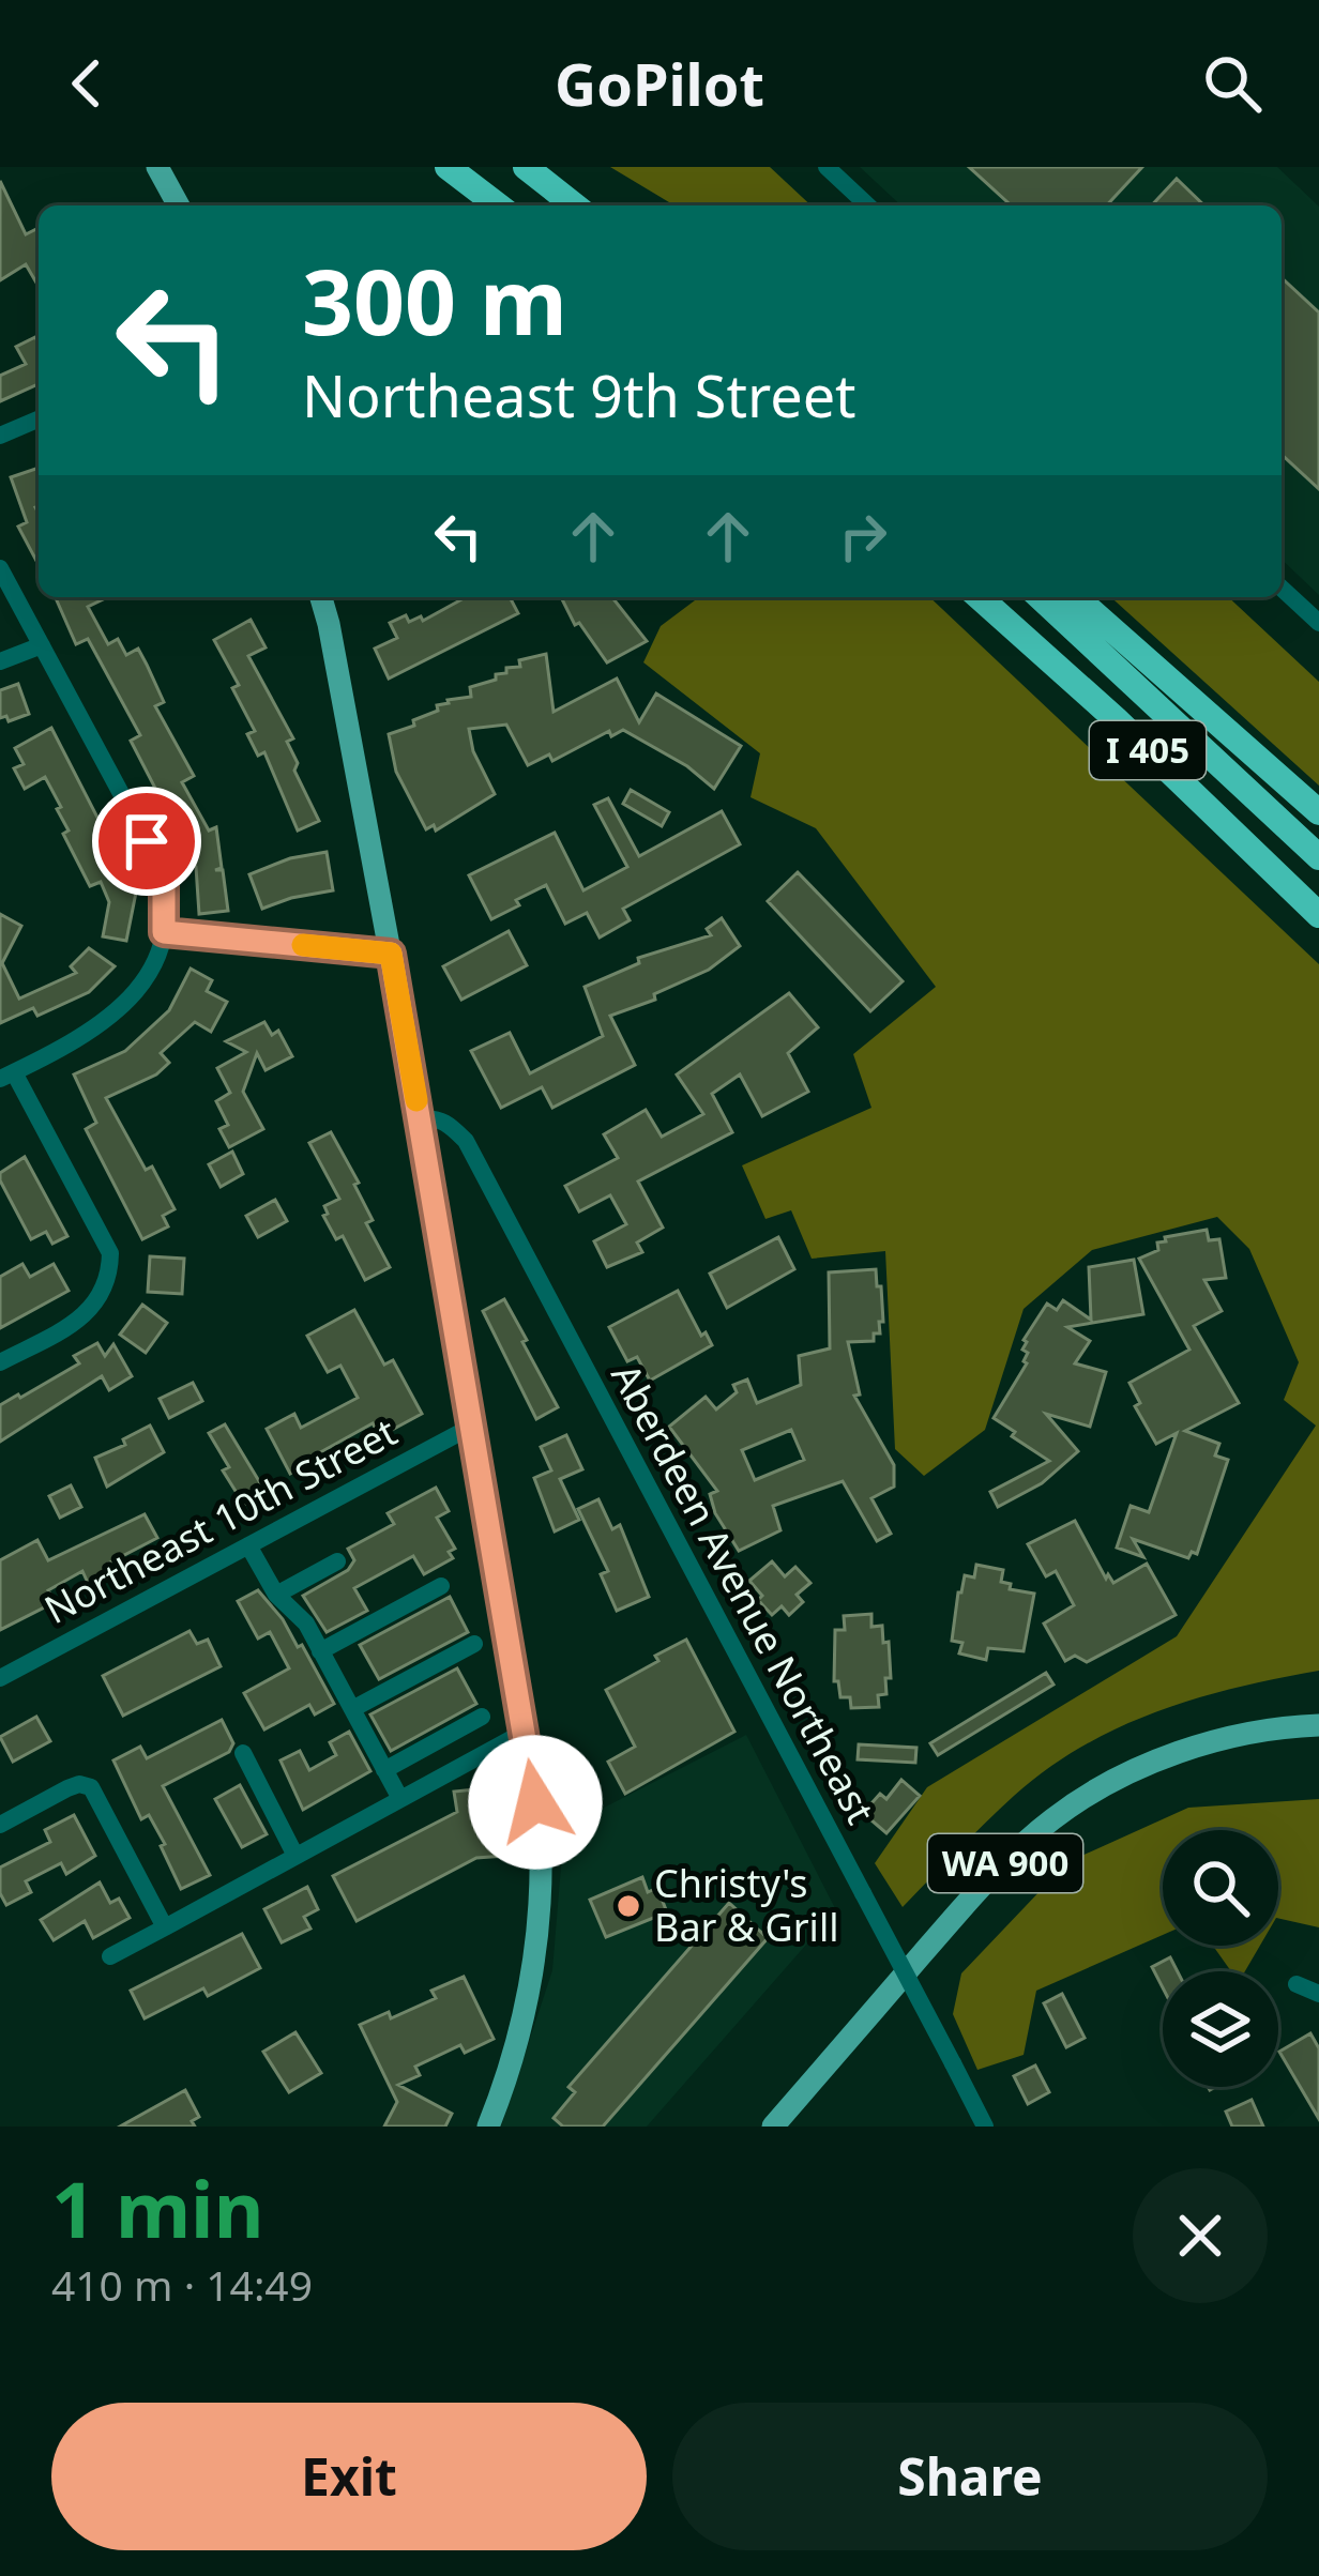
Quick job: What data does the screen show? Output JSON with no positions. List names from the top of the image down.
{
  "streets": {
    "highway": ["I 405"],
    "main road": ["WA 900"],
    "street": ["Northeast 10th Street", "Aberdeen Avenue Northeast"]
  },
  "places": ["Christy's Bar & Grill"],
  "page": {
    "header": "GoPilot",
    "turn": ["300 m", "Northeast 9th Street"],
    "heading": ["1 min", "410 m · 14:49"],
    "buttons": ["Exit", "Share"]
  }
}
